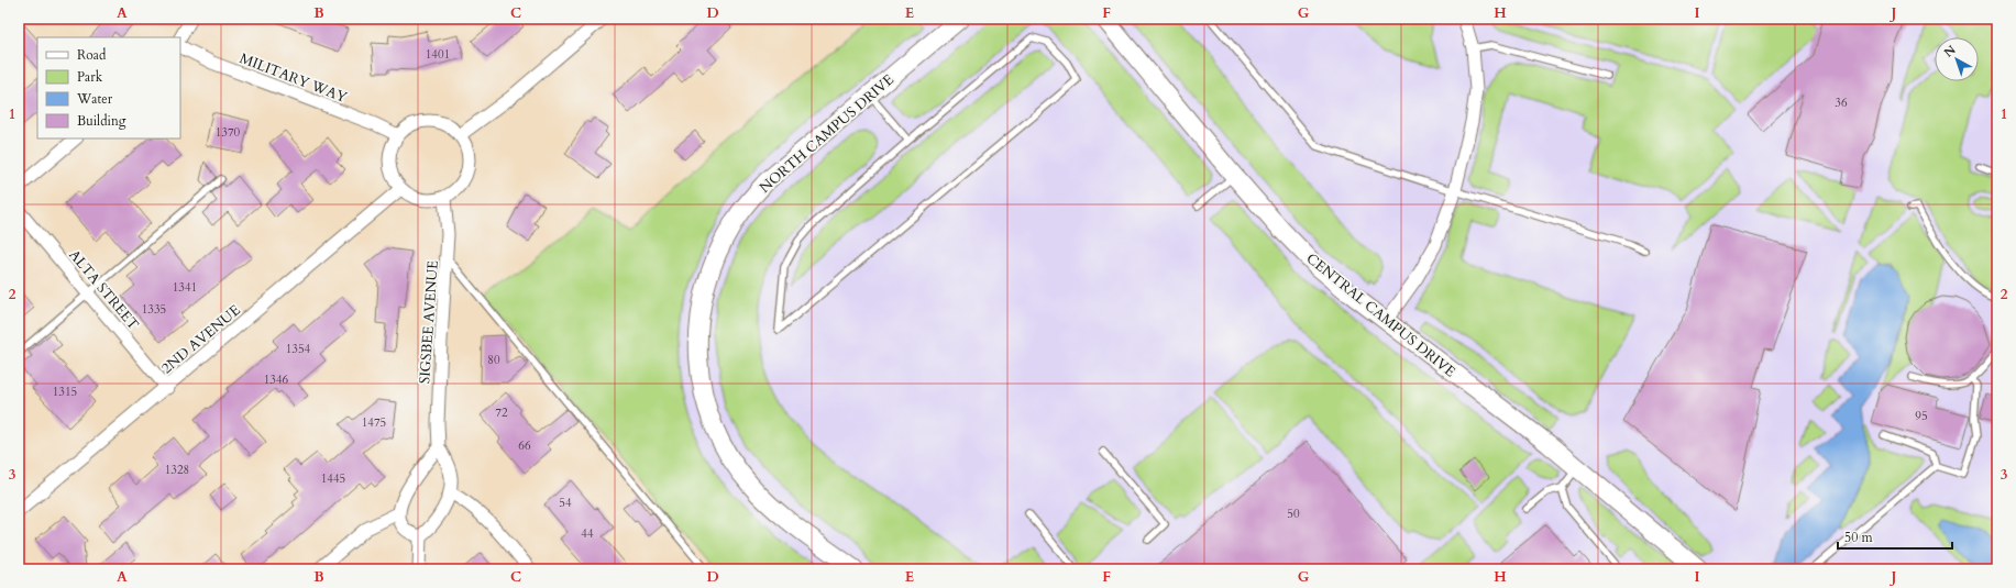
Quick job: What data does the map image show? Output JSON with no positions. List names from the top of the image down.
{
  "streets": {
    "street": [
      "MILITARY WAY",
      "NORTH CAMPUS DRIVE",
      "ALTA STREET",
      "CENTRAL CAMPUS DRIVE",
      "SIGSBEE AVENUE",
      "2ND AVENUE"
    ]
  },
  "crossings": [
    ["MILITARY WAY", "SIGSBEE AVENUE"],
    ["MILITARY WAY", "2ND AVENUE"],
    ["ALTA STREET", "2ND AVENUE"],
    ["SIGSBEE AVENUE", "2ND AVENUE"]
  ],
  "house_numbers": [
    "1401",
    "36",
    "1370",
    "1341",
    "1335",
    "1354",
    "80",
    "1346",
    "1315",
    "72",
    "95",
    "1475",
    "66",
    "1328",
    "1445",
    "54",
    "50",
    "44"
  ],
  "legend": [
    "Road",
    "Park",
    "Water",
    "Building"
  ],
  "scale_bar": "50 m",
  "north": "top left",
  "grid": {
    "columns": [
      "A",
      "B",
      "C",
      "D",
      "E",
      "F",
      "G",
      "H",
      "I",
      "J"
    ],
    "rows": ["1", "2", "3"]
  }
}
